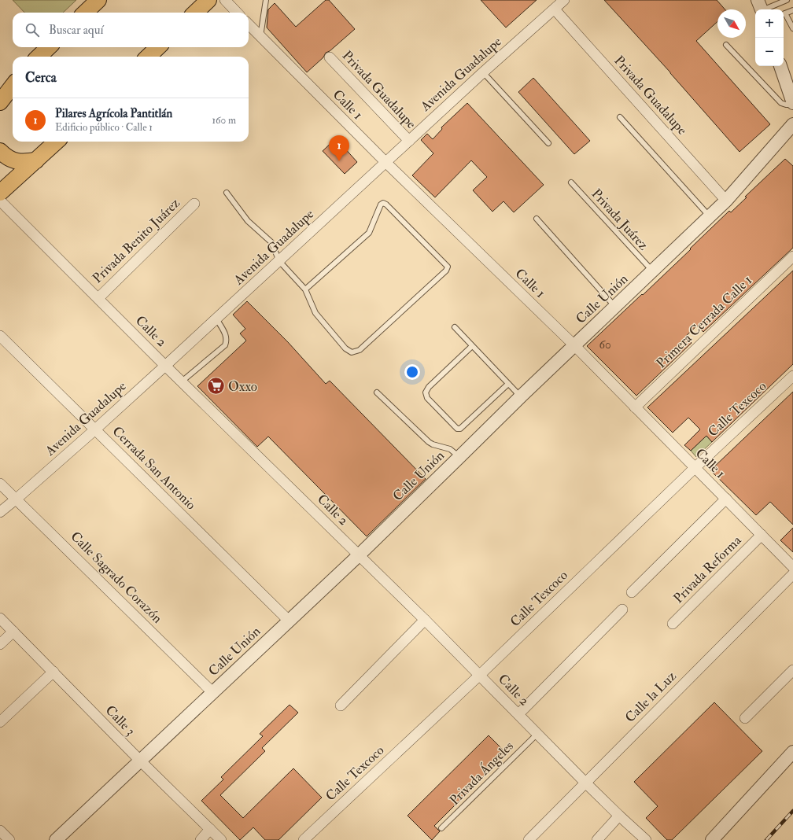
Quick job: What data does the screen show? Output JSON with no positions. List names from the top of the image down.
{
  "streets": {
    "street": [
      "Avenida Guadalupe",
      "Privada Guadalupe",
      "Calle 1",
      "Privada Benito Juárez",
      "Calle Unión",
      "Primera Cerrada Calle 1",
      "Calle 2",
      "Calle Texcoco",
      "Cerrada San Antonio",
      "Privada Reforma",
      "Calle Sagrado Corazón",
      "Calle la Luz",
      "Calle 3"
    ],
    "lane": ["Privada Juárez", "Privada Ángeles"]
  },
  "crossings": [
    ["Avenida Guadalupe", "Privada Guadalupe"],
    ["Avenida Guadalupe", "Calle 1"],
    ["Avenida Guadalupe", "Calle 2"],
    ["Avenida Guadalupe", "Cerrada San Antonio"],
    ["Avenida Guadalupe", "Calle Sagrado Corazón"],
    ["Privada Guadalupe", "Calle Unión"],
    ["Calle 1", "Calle Unión"],
    ["Calle 1", "Primera Cerrada Calle 1"],
    ["Calle 1", "Calle Texcoco"],
    ["Calle 1", "Privada Reforma"],
    ["Privada Juárez", "Calle Unión"],
    ["Privada Benito Juárez", "Calle 2"],
    ["Calle Unión", "Calle 2"],
    ["Calle Unión", "Cerrada San Antonio"],
    ["Calle Unión", "Calle Sagrado Corazón"],
    ["Calle Unión", "Calle 3"],
    ["Calle 2", "Calle Texcoco"],
    ["Calle 2", "Calle la Luz"],
    ["Calle 2", "Privada Ángeles"]
  ],
  "places": {
    "supermarket": ["Oxxo"]
  },
  "house_numbers": ["60"],
  "north": "bottom right",
  "page": {
    "map_buttons": ["+", "−"],
    "search": "Buscar aquí",
    "heading": "Cerca",
    "list": [
      {
        "mark": "1",
        "name": "Pilares Agrícola Pantitlán",
        "note": "Edificio público · Calle 1",
        "value": "160 m"
      }
    ],
    "pins": "1"
  }
}
